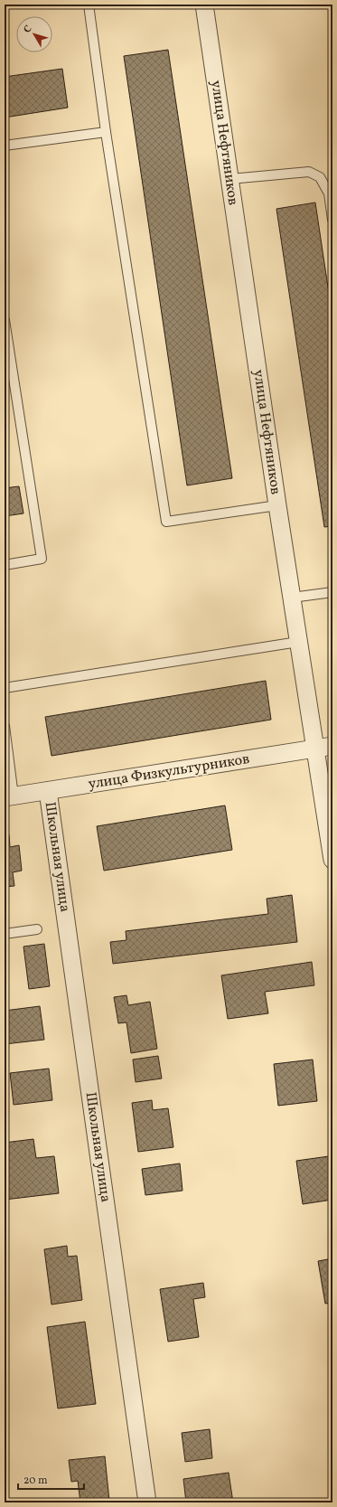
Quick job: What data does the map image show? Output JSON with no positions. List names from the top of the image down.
{
  "streets": {
    "street": ["улица Нефтяников", "улица Физкультурников", "Школьная улица"]
  },
  "crossings": [
    ["улица Нефтяников", "улица Физкультурников"],
    ["улица Физкультурников", "Школьная улица"]
  ],
  "scale_bar": "20 m",
  "north": "top left"
}
